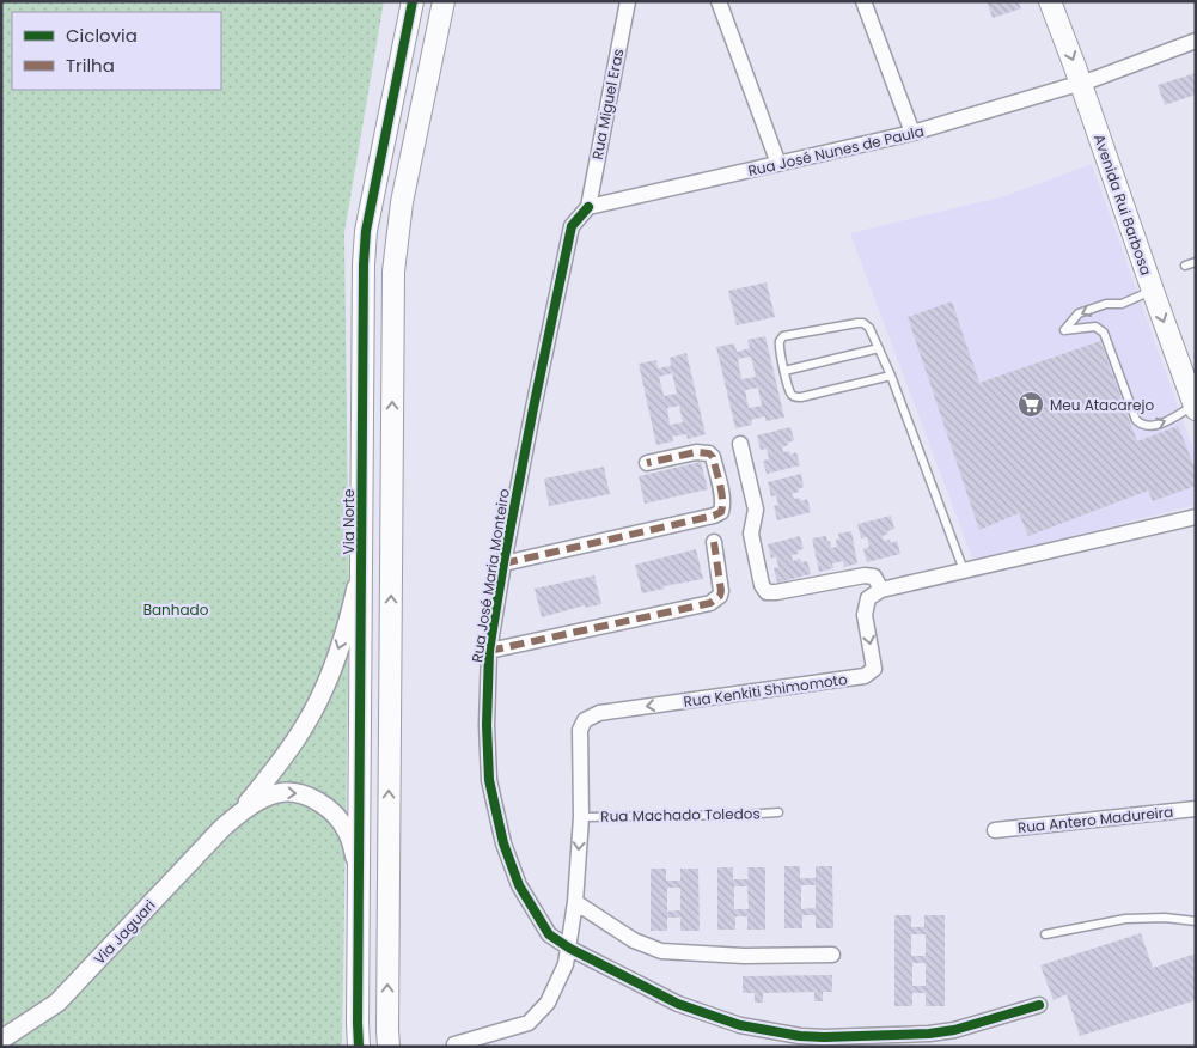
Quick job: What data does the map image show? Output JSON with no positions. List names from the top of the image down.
{
  "streets": {
    "main road": ["Avenida Rui Barbosa", "Via Norte"],
    "street": [
      "Rua Miguel Eras",
      "Rua José Nunes de Paula",
      "Rua José Maria Monteiro",
      "Rua Kenkiti Shimomoto",
      "Rua Antero Madureira",
      "Via Jaguari"
    ],
    "lane": ["Rua Machado Toledos"]
  },
  "crossings": [
    ["Rua Miguel Eras", "Rua José Nunes de Paula"],
    ["Rua Miguel Eras", "Rua José Maria Monteiro"],
    ["Rua José Nunes de Paula", "Avenida Rui Barbosa"],
    ["Rua José Nunes de Paula", "Rua José Maria Monteiro"],
    ["Via Norte", "Via Jaguari"],
    ["Rua José Maria Monteiro", "Rua Kenkiti Shimomoto"],
    ["Rua Kenkiti Shimomoto", "Rua Machado Toledos"]
  ],
  "one_way": ["Avenida Rui Barbosa"],
  "parks": ["Banhado"],
  "places": {
    "supermarket": ["Meu Atacarejo"]
  },
  "legend": ["Ciclovia", "Trilha"]
}
